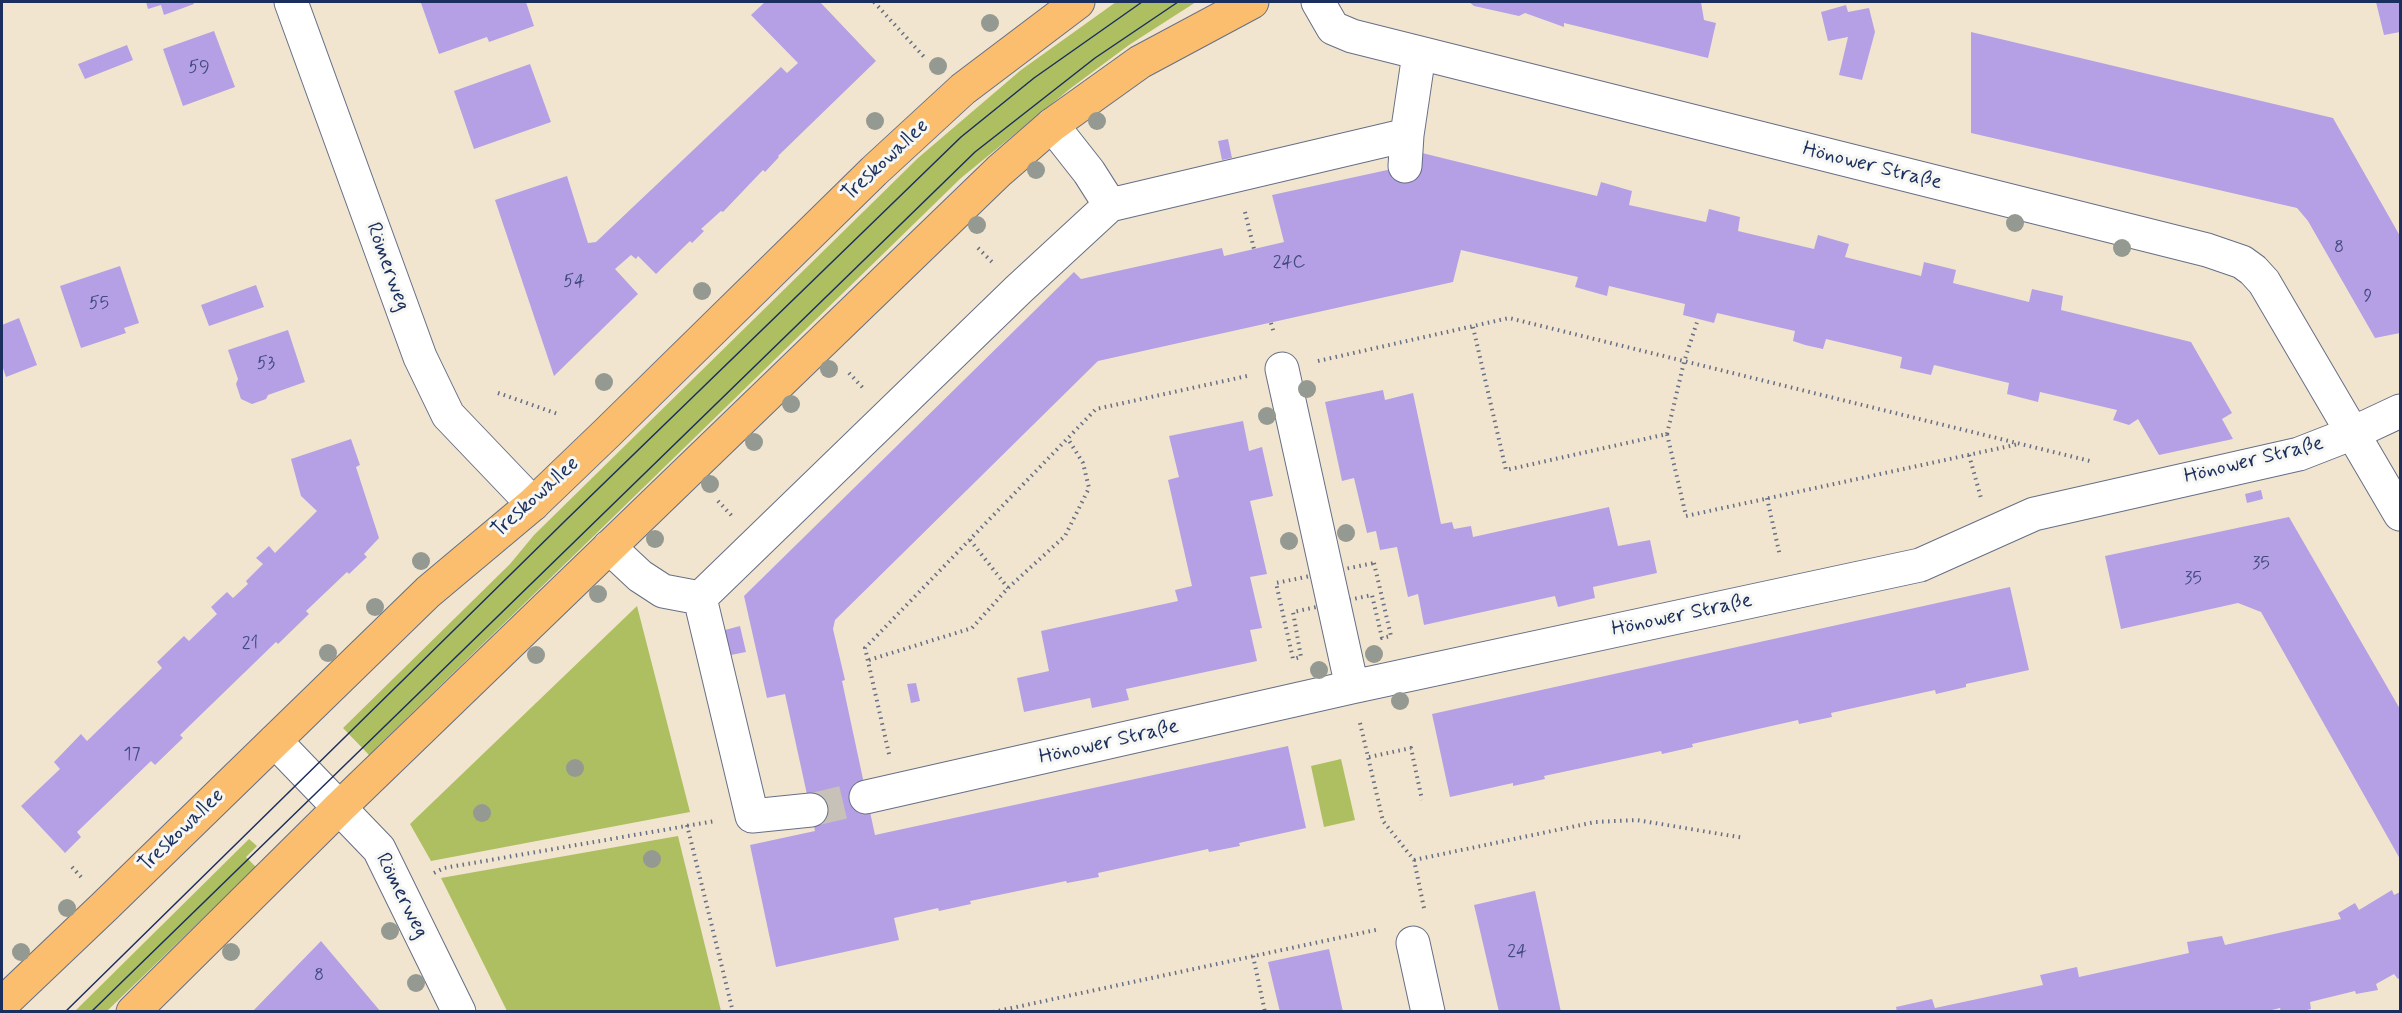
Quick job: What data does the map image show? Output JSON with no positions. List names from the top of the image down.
{
  "streets": {
    "main road": ["Treskowallee"],
    "street": ["Hönower Straße", "Römerweg"]
  },
  "crossings": [
    ["Treskowallee", "Römerweg"]
  ],
  "house_numbers": [
    "59",
    "8",
    "24C",
    "54",
    "9",
    "55",
    "53",
    "35",
    "35",
    "21",
    "17",
    "24",
    "8"
  ]
}
